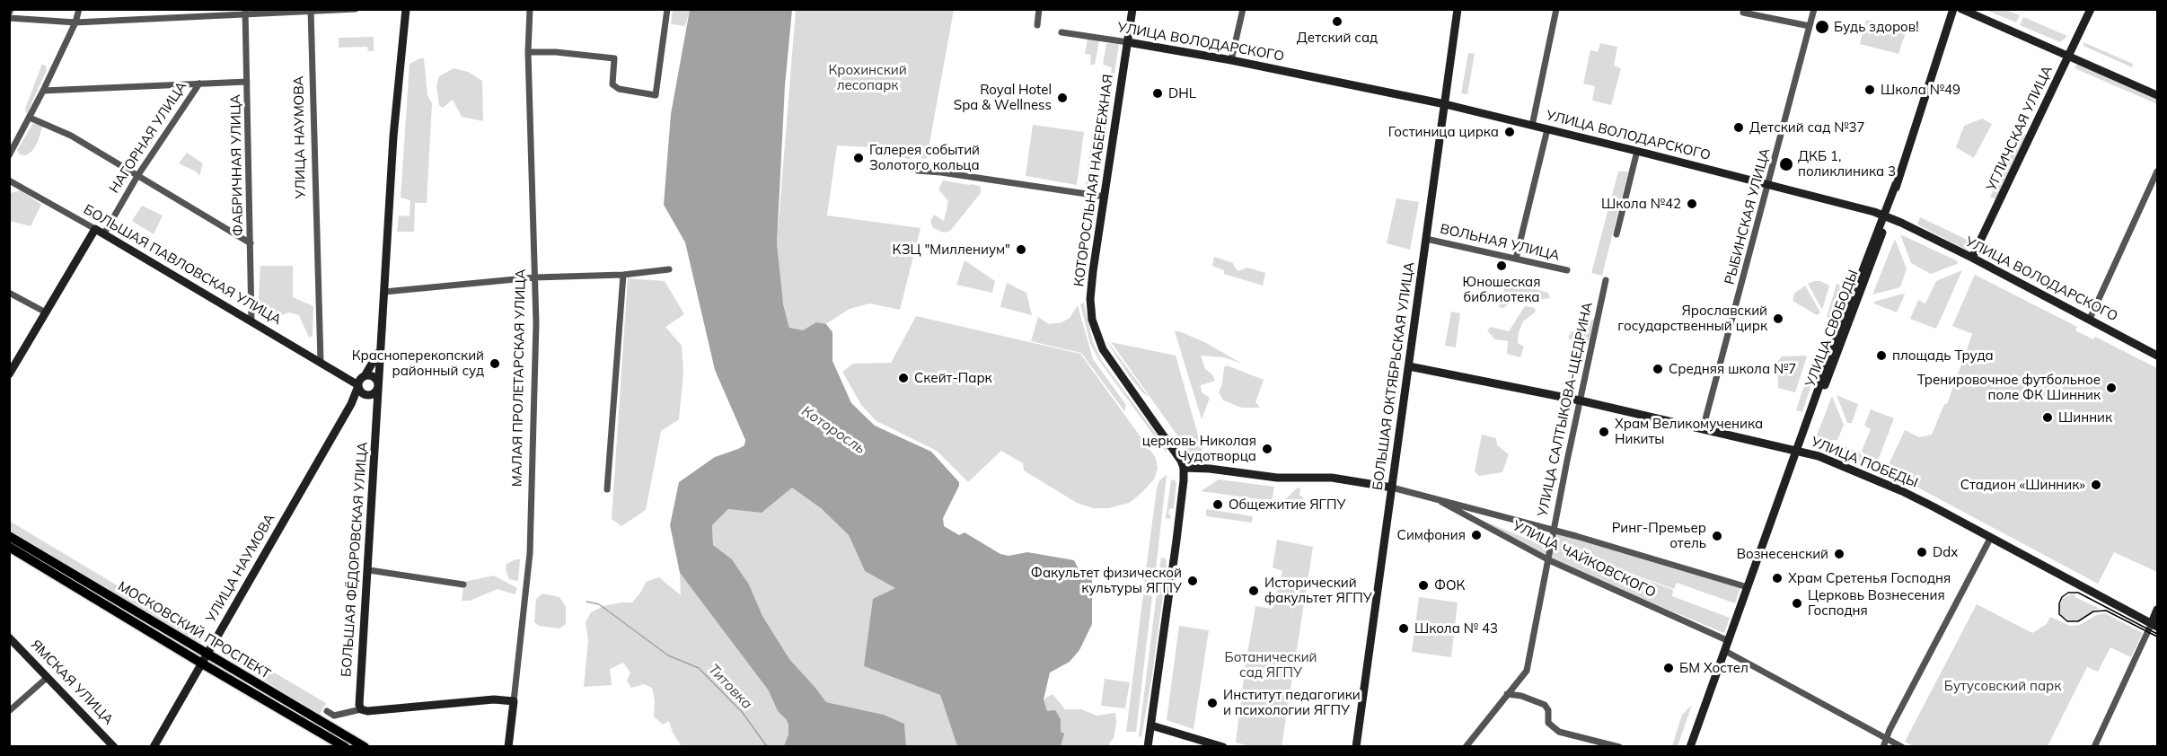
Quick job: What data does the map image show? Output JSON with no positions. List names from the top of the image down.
{
  "streets": {
    "main road": [
      "УЛИЦА ВОЛОДАРСКОГО",
      "УГЛИЧСКАЯ УЛИЦА",
      "УЛИЦА НАУМОВА",
      "КОТОРОСЛЬНАЯ НАБЕРЕЖНАЯ",
      "БОЛЬШАЯ ПАВЛОВСКАЯ УЛИЦА",
      "УЛИЦА СВОБОДЫ",
      "БОЛЬШАЯ ОКТЯБРЬСКАЯ УЛИЦА",
      "МАЛАЯ ПРОЛЕТАРСКАЯ УЛИЦА",
      "УЛИЦА ПОБЕДЫ",
      "БОЛЬШАЯ ФЁДОРОВСКАЯ УЛИЦА",
      "УЛИЦА ЧАЙКОВСКОГО",
      "МОСКОВСКИЙ ПРОСПЕКТ",
      "ЯМСКАЯ УЛИЦА"
    ],
    "street": [
      "НАГОРНАЯ УЛИЦА",
      "ФАБРИЧНАЯ УЛИЦА",
      "РЫБИНСКАЯ УЛИЦА",
      "ВОЛЬНАЯ УЛИЦА",
      "УЛИЦА САЛТЫКОВА-ЩЕДРИНА"
    ]
  },
  "crossings": [
    ["УЛИЦА ВОЛОДАРСКОГО", "УГЛИЧСКАЯ УЛИЦА"],
    ["УЛИЦА ВОЛОДАРСКОГО", "КОТОРОСЛЬНАЯ НАБЕРЕЖНАЯ"],
    ["УЛИЦА ВОЛОДАРСКОГО", "РЫБИНСКАЯ УЛИЦА"],
    ["УЛИЦА ВОЛОДАРСКОГО", "УЛИЦА СВОБОДЫ"],
    ["УЛИЦА ВОЛОДАРСКОГО", "БОЛЬШАЯ ОКТЯБРЬСКАЯ УЛИЦА"],
    ["НАГОРНАЯ УЛИЦА", "БОЛЬШАЯ ПАВЛОВСКАЯ УЛИЦА"],
    ["УЛИЦА НАУМОВА", "БОЛЬШАЯ ПАВЛОВСКАЯ УЛИЦА"],
    ["УЛИЦА НАУМОВА", "БОЛЬШАЯ ФЁДОРОВСКАЯ УЛИЦА"],
    ["УЛИЦА НАУМОВА", "МОСКОВСКИЙ ПРОСПЕКТ"],
    ["ФАБРИЧНАЯ УЛИЦА", "БОЛЬШАЯ ПАВЛОВСКАЯ УЛИЦА"],
    ["КОТОРОСЛЬНАЯ НАБЕРЕЖНАЯ", "УЛИЦА ЧАЙКОВСКОГО"],
    ["РЫБИНСКАЯ УЛИЦА", "УЛИЦА ПОБЕДЫ"],
    ["ВОЛЬНАЯ УЛИЦА", "БОЛЬШАЯ ОКТЯБРЬСКАЯ УЛИЦА"],
    ["БОЛЬШАЯ ПАВЛОВСКАЯ УЛИЦА", "БОЛЬШАЯ ФЁДОРОВСКАЯ УЛИЦА"],
    ["УЛИЦА СВОБОДЫ", "УЛИЦА ПОБЕДЫ"],
    ["УЛИЦА СВОБОДЫ", "УЛИЦА ЧАЙКОВСКОГО"],
    ["БОЛЬШАЯ ОКТЯБРЬСКАЯ УЛИЦА", "УЛИЦА ПОБЕДЫ"],
    ["БОЛЬШАЯ ОКТЯБРЬСКАЯ УЛИЦА", "УЛИЦА ЧАЙКОВСКОГО"],
    ["УЛИЦА САЛТЫКОВА-ЩЕДРИНА", "УЛИЦА ПОБЕДЫ"],
    ["УЛИЦА САЛТЫКОВА-ЩЕДРИНА", "УЛИЦА ЧАЙКОВСКОГО"]
  ],
  "water": ["Которосль", "Титовка"],
  "parks": ["Крохинский лесопарк", "Ботанический сад ЯГПУ", "Бутусовский парк"],
  "places": [
    "Детский сад",
    "Будь здоров!",
    "Школа №49",
    "DHL",
    "Royal Hotel Spa & Wеllness",
    "Детский сад №37",
    "Гостиница цирка",
    "Галерея событий Золотого кольца",
    "ДКБ 1, поликлиника 3",
    "Школа №42",
    "КЗЦ \"Миллениум\"",
    "Юношеская библиотека",
    "Ярославский государственный цирк",
    "площадь Труда",
    "Красноперекопский районный суд",
    "Средняя школа №7",
    "Скейт-Парк",
    "Тренировочное футбольное поле ФК Шинник",
    "Шинник",
    "Храм Великомученика Никиты",
    "церковь Николая Чудотворца",
    "Стадион «Шинник»",
    "Общежитие ЯГПУ",
    "Симфония",
    "Ринг-Премьер отель",
    "Ddx",
    "Вознесенский",
    "Храм Сретенья Господня",
    "Факультет физической культуры ЯГПУ",
    "ФОК",
    "Исторический факультет ЯГПУ",
    "Церковь Вознесения Господня",
    "Школа № 43",
    "БМ Хостел",
    "Институт педагогики и психологии ЯГПУ"
  ]
}
